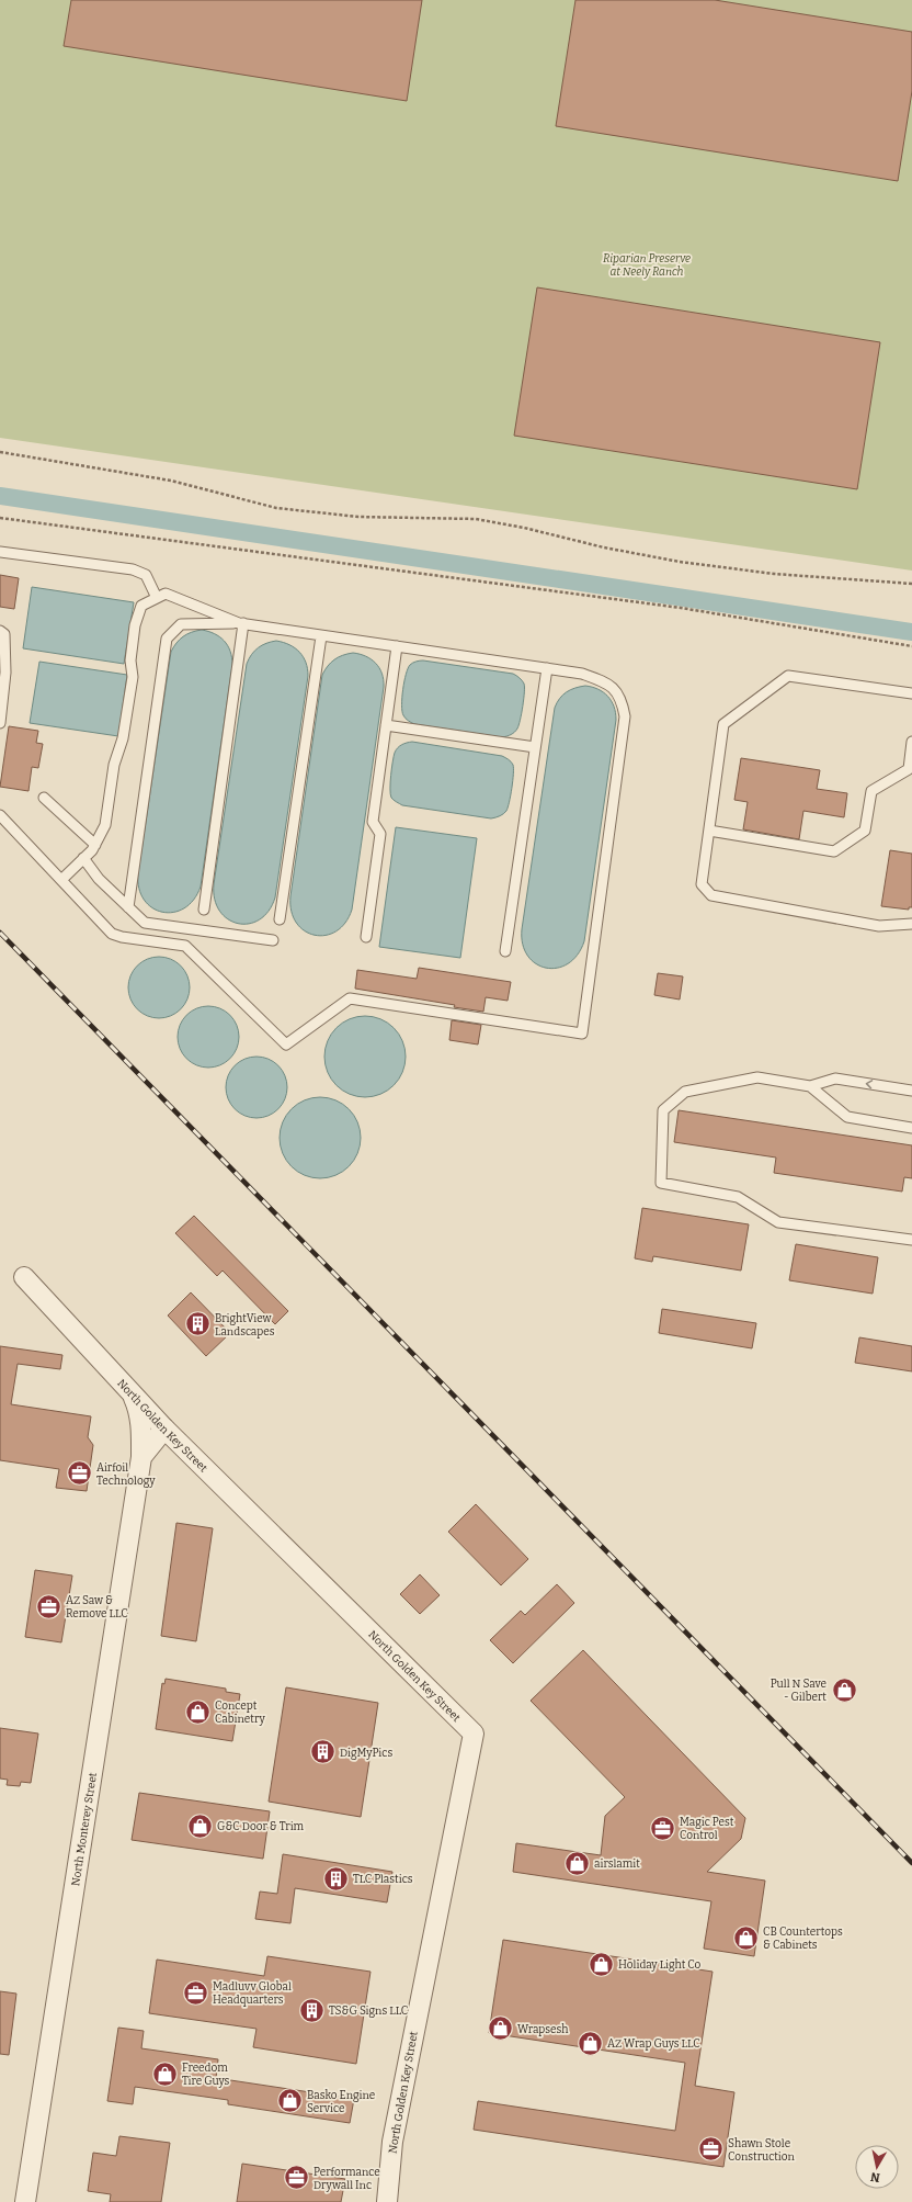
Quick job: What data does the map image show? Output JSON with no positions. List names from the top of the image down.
{
  "streets": {
    "street": ["North Golden Key Street", "North Monterey Street"]
  },
  "crossings": [
    ["North Golden Key Street", "North Monterey Street"]
  ],
  "parks": ["Riparian Preserve at Neely Ranch"],
  "places": {
    "building": [
      "BrightView Landscapes",
      "DigMyPics",
      "TLC Plastics",
      "TS&G Signs LLC"
    ],
    "office": [
      "Airfoil Technology",
      "AZ Saw & Remove LLC",
      "Magic Pest Control",
      "Madluvv Global Headquarters",
      "Shawn Stole Construction",
      "Performance Drywall Inc"
    ],
    "shop": [
      "Pull N Save - Gilbert",
      "Concept Cabinetry",
      "G&C Door & Trim",
      "airslamit",
      "CB Countertops & Cabinets",
      "Holiday Light Co",
      "Wrapsesh",
      "AZ Wrap Guys LLC",
      "Freedom Tire Guys",
      "Basko Engine Service"
    ]
  },
  "north": "bottom"
}
